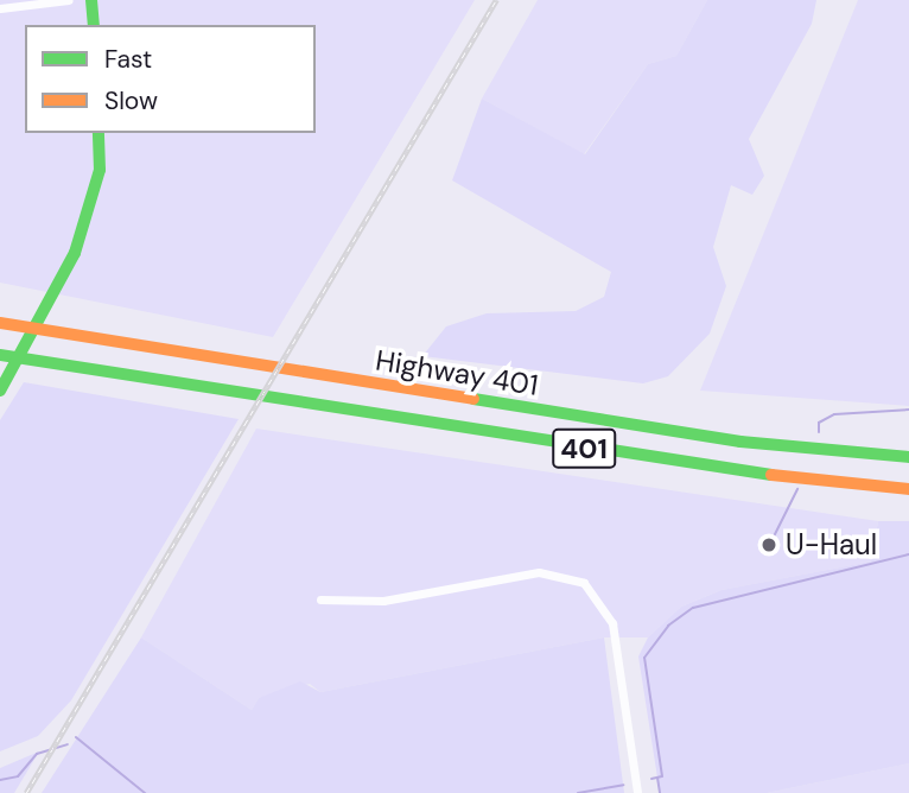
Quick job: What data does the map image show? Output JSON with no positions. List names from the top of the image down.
{
  "streets": {
    "main road": ["Highway 401", "401"]
  },
  "places": ["U-Haul"],
  "legend": ["Fast", "Slow"]
}
